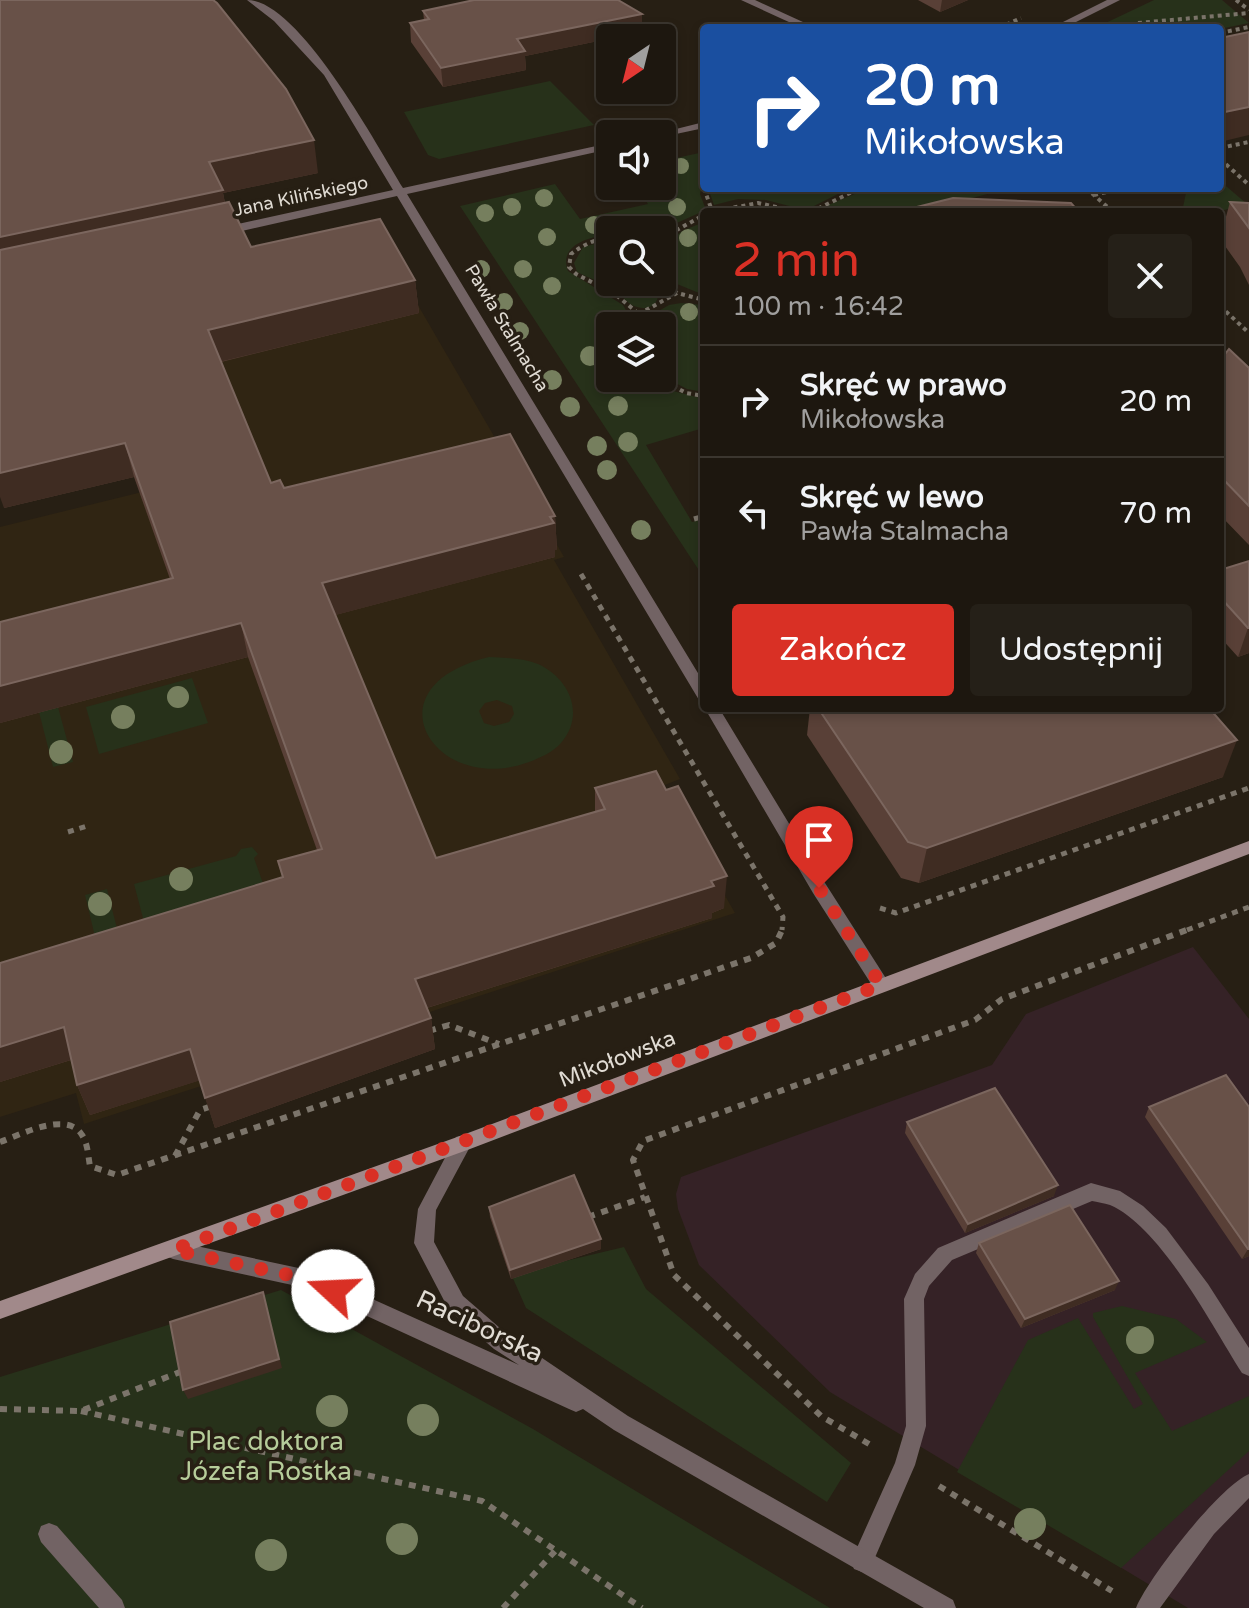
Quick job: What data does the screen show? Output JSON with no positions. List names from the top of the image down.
{
  "streets": {
    "main road": ["Mikołowska"],
    "street": ["Jana Kilińskiego", "Pawła Stalmacha", "Raciborska"]
  },
  "crossings": [
    ["Jana Kilińskiego", "Pawła Stalmacha"],
    ["Mikołowska", "Raciborska"]
  ],
  "parks": ["Plac doktora Józefa Rostka"],
  "north": "bottom left",
  "page": {
    "turn": ["20 m", "Mikołowska"],
    "heading": ["2 min", "100 m · 16:42"],
    "list": [
      {
        "name": "Skręć w prawo",
        "note": "Mikołowska",
        "value": "20 m"
      },
      {
        "name": "Skręć w lewo",
        "note": "Pawła Stalmacha",
        "value": "70 m"
      }
    ],
    "buttons": ["Zakończ", "Udostępnij"]
  }
}
